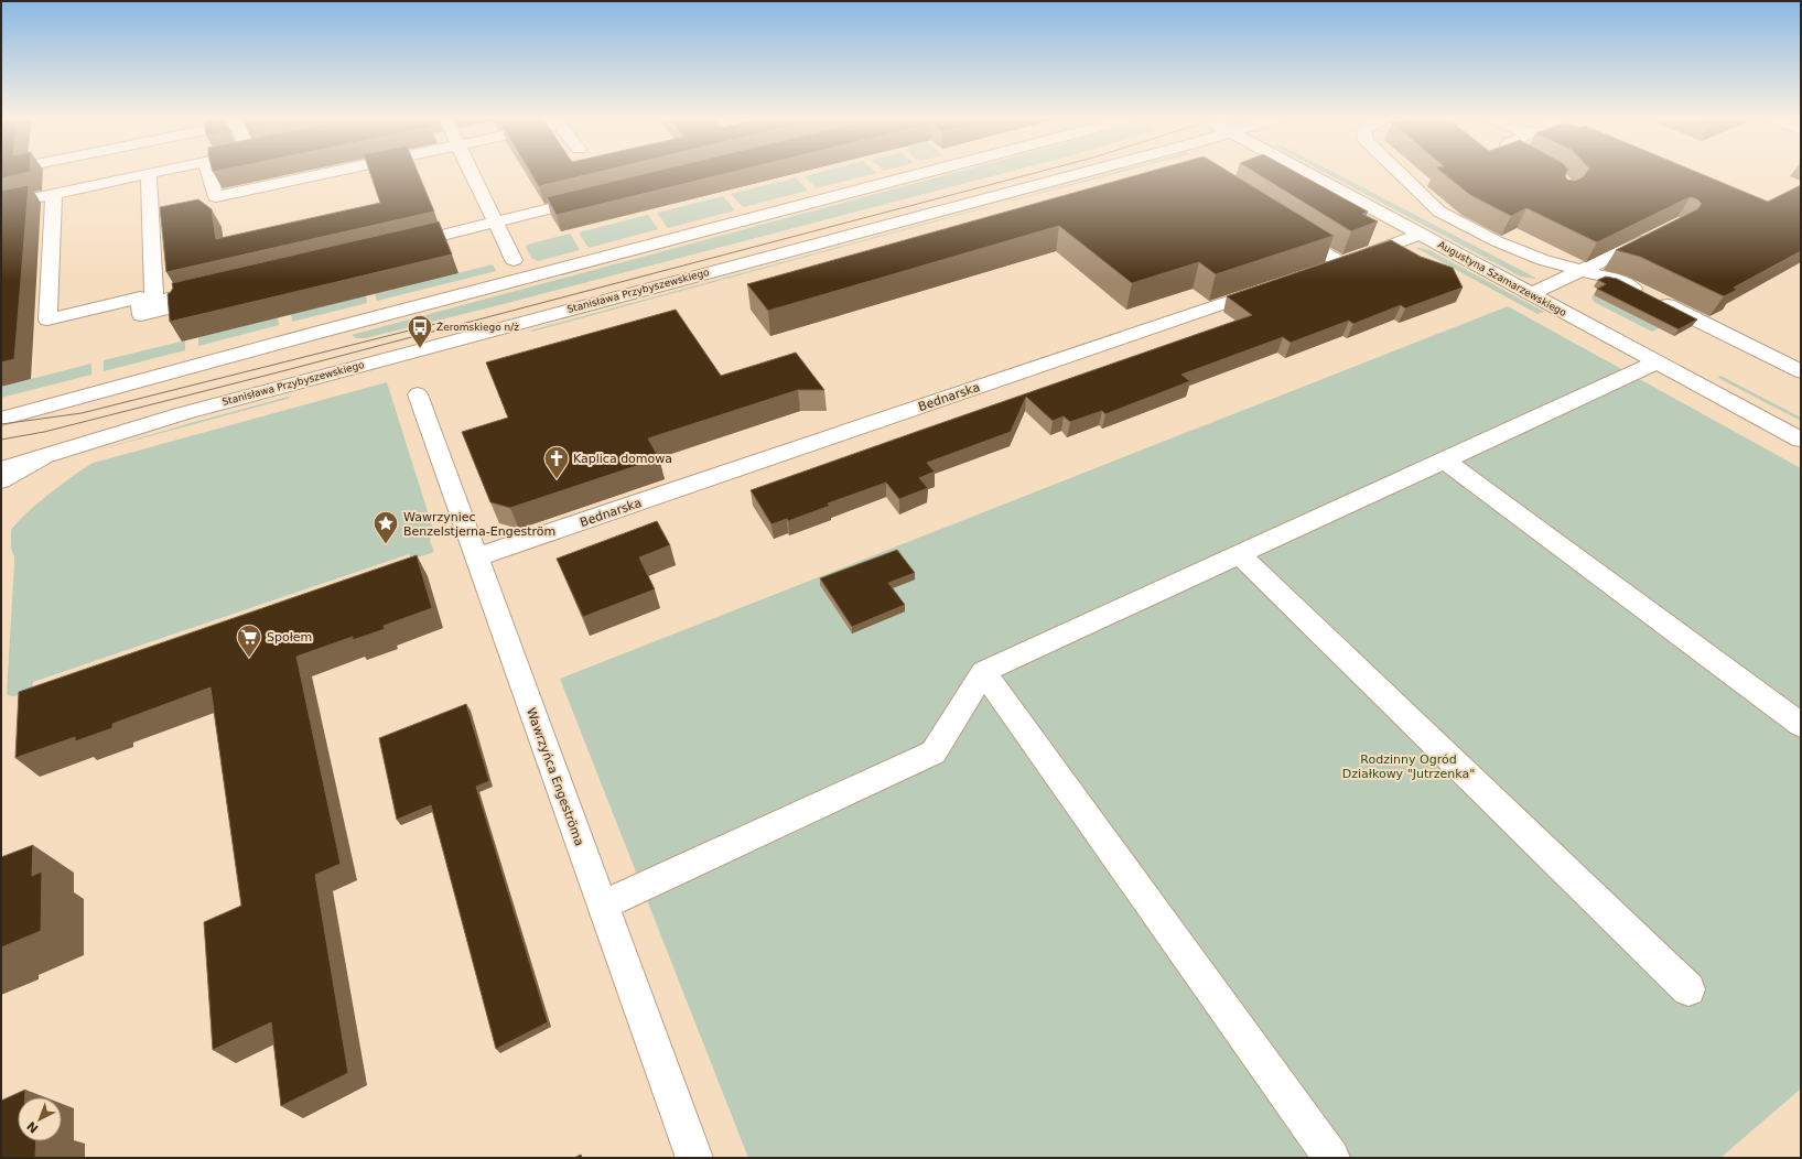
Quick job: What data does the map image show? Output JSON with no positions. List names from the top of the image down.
{
  "streets": {
    "street": [
      "Augustyna Szamarzewskiego",
      "Stanisława Przybyszewskiego",
      "Bednarska",
      "Wawrzyńca Engeströma"
    ]
  },
  "crossings": [
    ["Bednarska", "Wawrzyńca Engeströma"]
  ],
  "parks": ["Rodzinny Ogród Działkowy \"Jutrzenka\""],
  "places": {
    "bus stop": ["Żeromskiego n/ż"],
    "church": ["Kaplica domowa"],
    "place": ["Wawrzyniec Benzelstjerna-Engeström"],
    "supermarket": ["Społem"]
  },
  "north": "bottom left"
}
